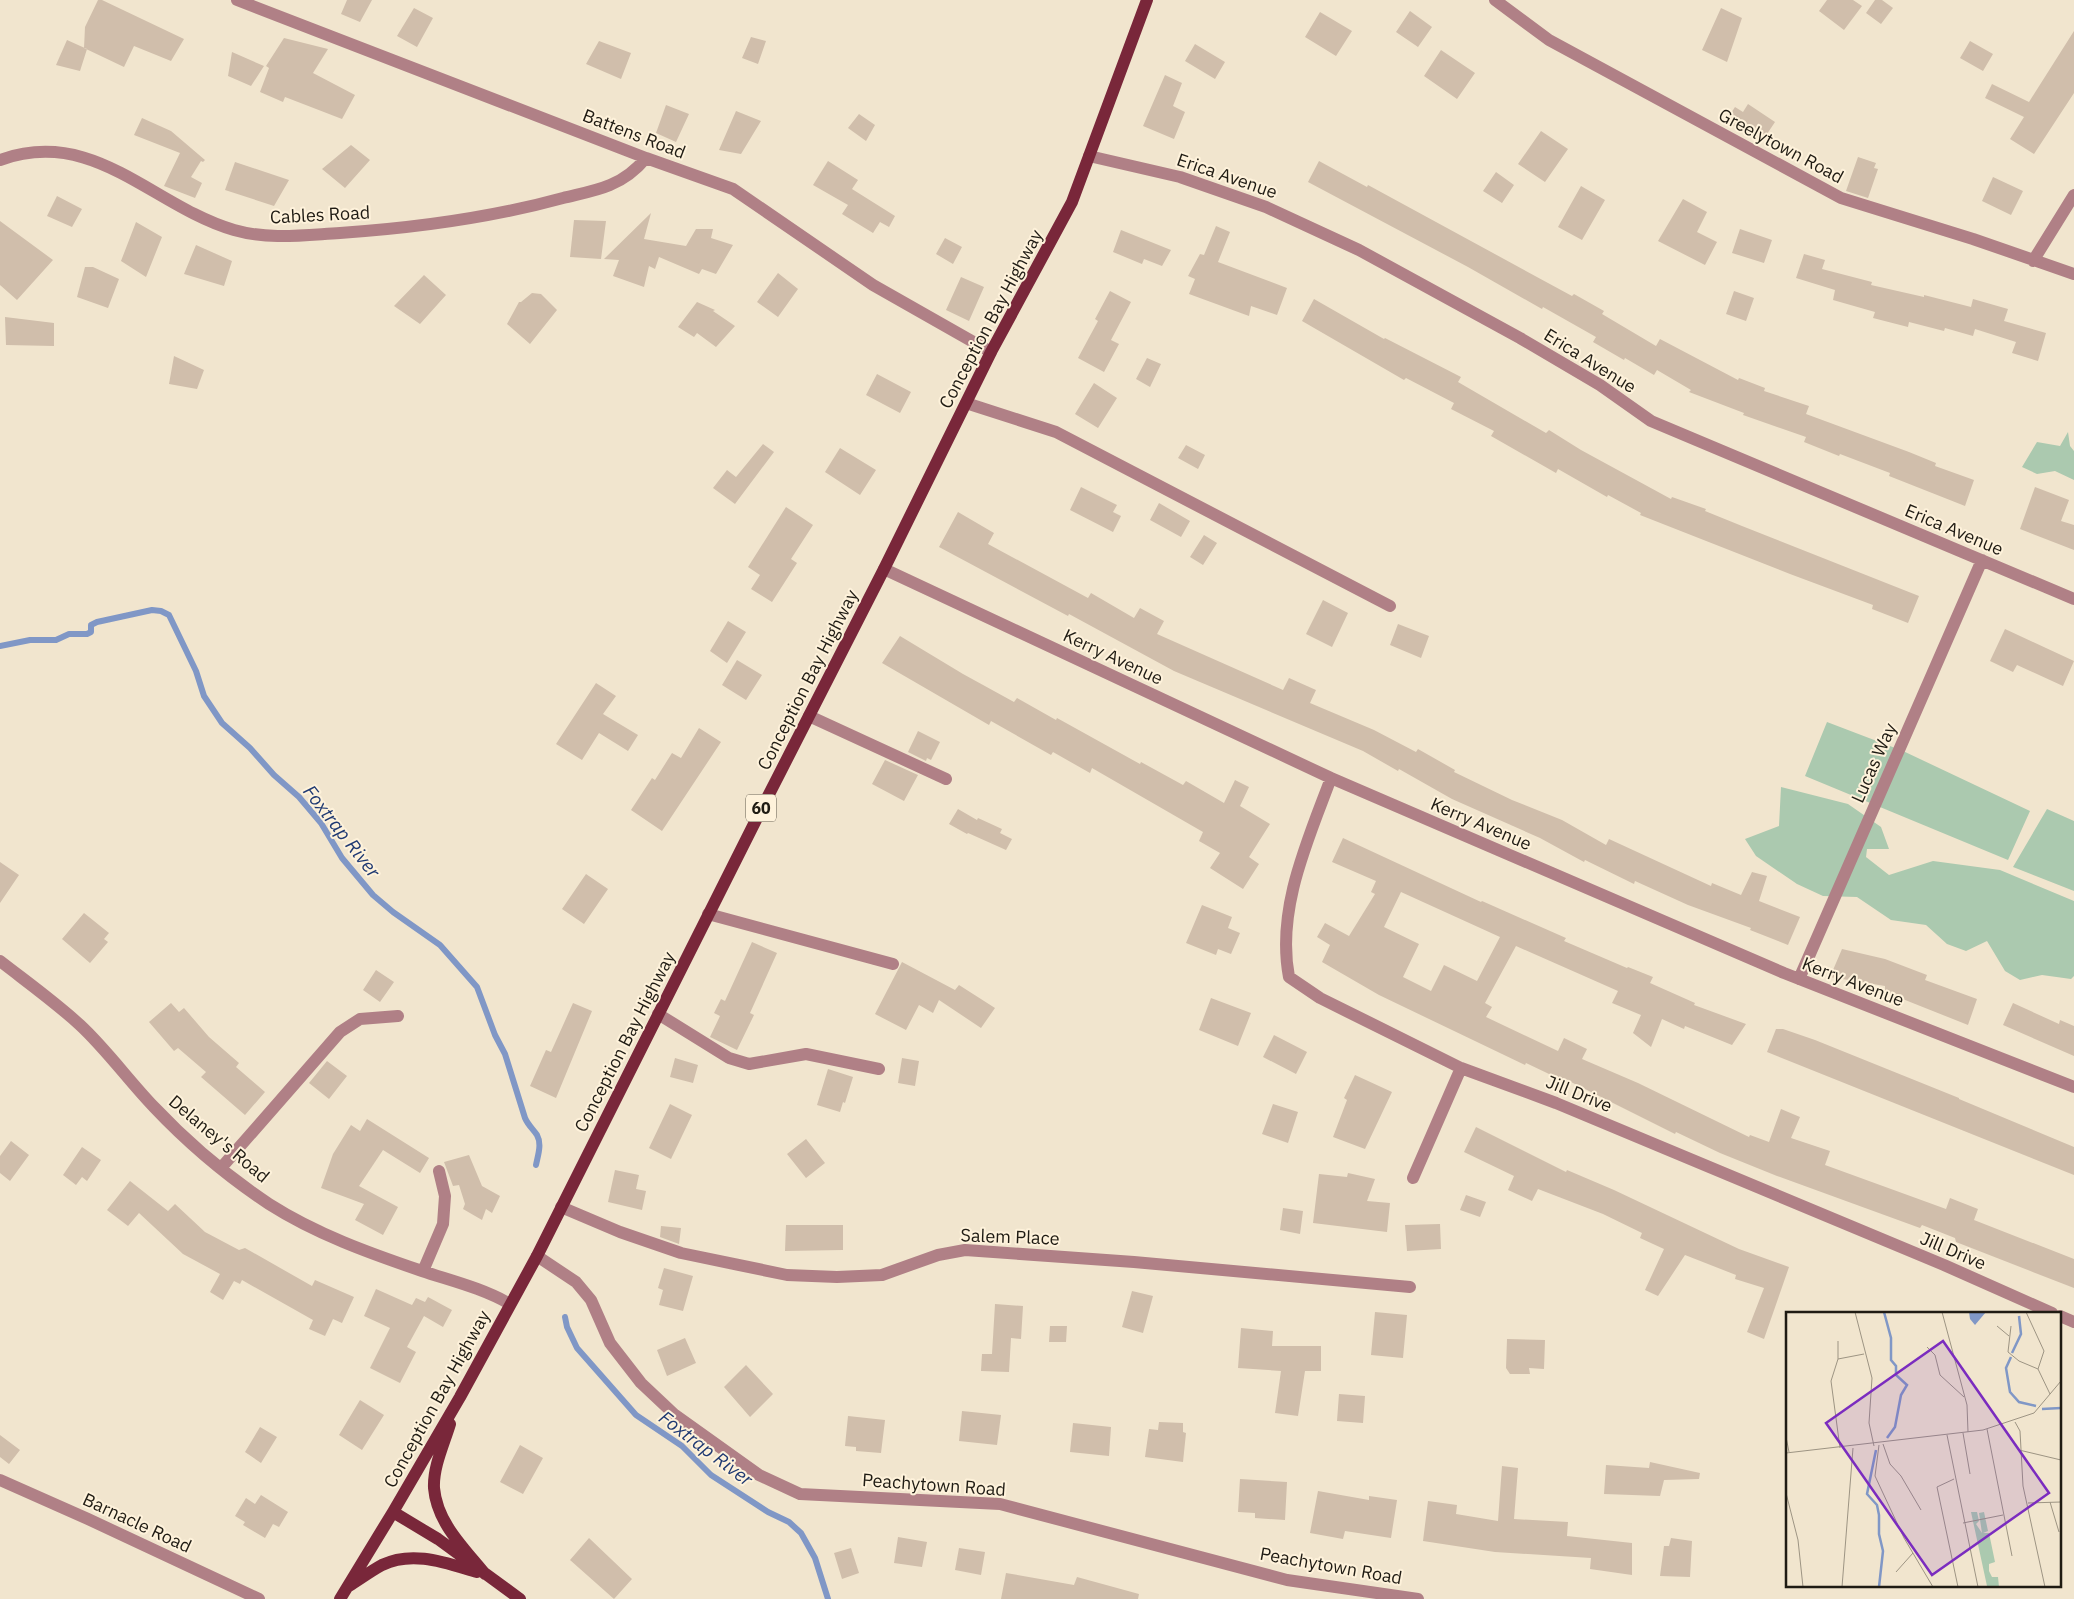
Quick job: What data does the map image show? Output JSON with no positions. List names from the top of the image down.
{
  "streets": {
    "main road": ["Conception Bay Highway", "60"],
    "street": [
      "Battens Road",
      "Greelytown Road",
      "Erica Avenue",
      "Cables Road",
      "Kerry Avenue",
      "Lucas Way",
      "Jill Drive",
      "Delaney's Road",
      "Salem Place",
      "Peachytown Road",
      "Barnacle Road"
    ]
  },
  "crossings": [
    ["Battens Road", "Cables Road"],
    ["Battens Road", "Conception Bay Highway"],
    ["Erica Avenue", "Conception Bay Highway"],
    ["Erica Avenue", "Lucas Way"],
    ["Conception Bay Highway", "Kerry Avenue"],
    ["Conception Bay Highway", "Delaney's Road"],
    ["Conception Bay Highway", "Salem Place"],
    ["Conception Bay Highway", "Peachytown Road"],
    ["Kerry Avenue", "Lucas Way"],
    ["Kerry Avenue", "Jill Drive"]
  ],
  "water": ["Foxtrap River"]
}
